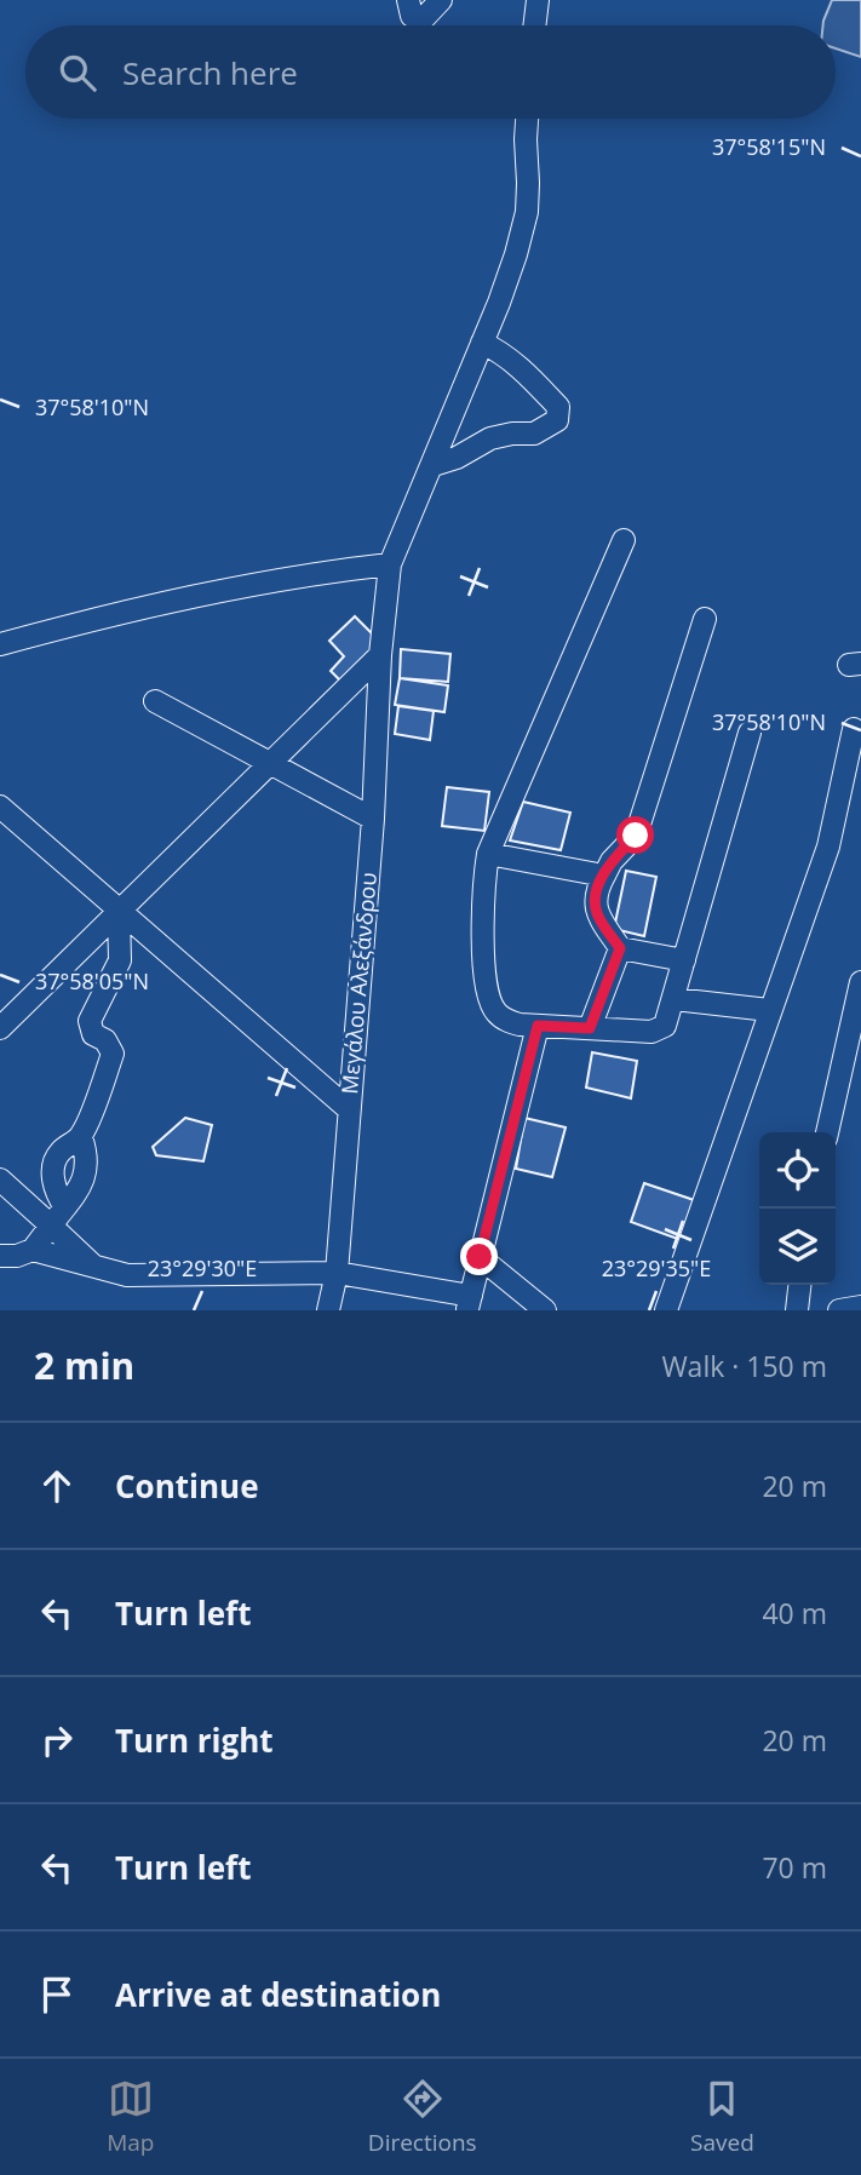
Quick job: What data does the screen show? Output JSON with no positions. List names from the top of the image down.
{
  "streets": {
    "street": ["Μεγάλου Αλεξάνδρου"]
  },
  "page": {
    "search": "Search here",
    "heading": ["2 min", "Walk · 150 m"],
    "list": [
      ["Continue", "20 m"],
      ["Turn left", "40 m"],
      ["Turn right", "20 m"],
      ["Turn left", "70 m"],
      "Arrive at destination"
    ],
    "nav": ["Map", "Directions", "Saved"]
  },
  "coordinates": [
    "37°58'15\"N",
    "37°58'10\"N",
    "37°58'05\"N",
    "23°29'30\"E",
    "23°29'35\"E"
  ]
}
